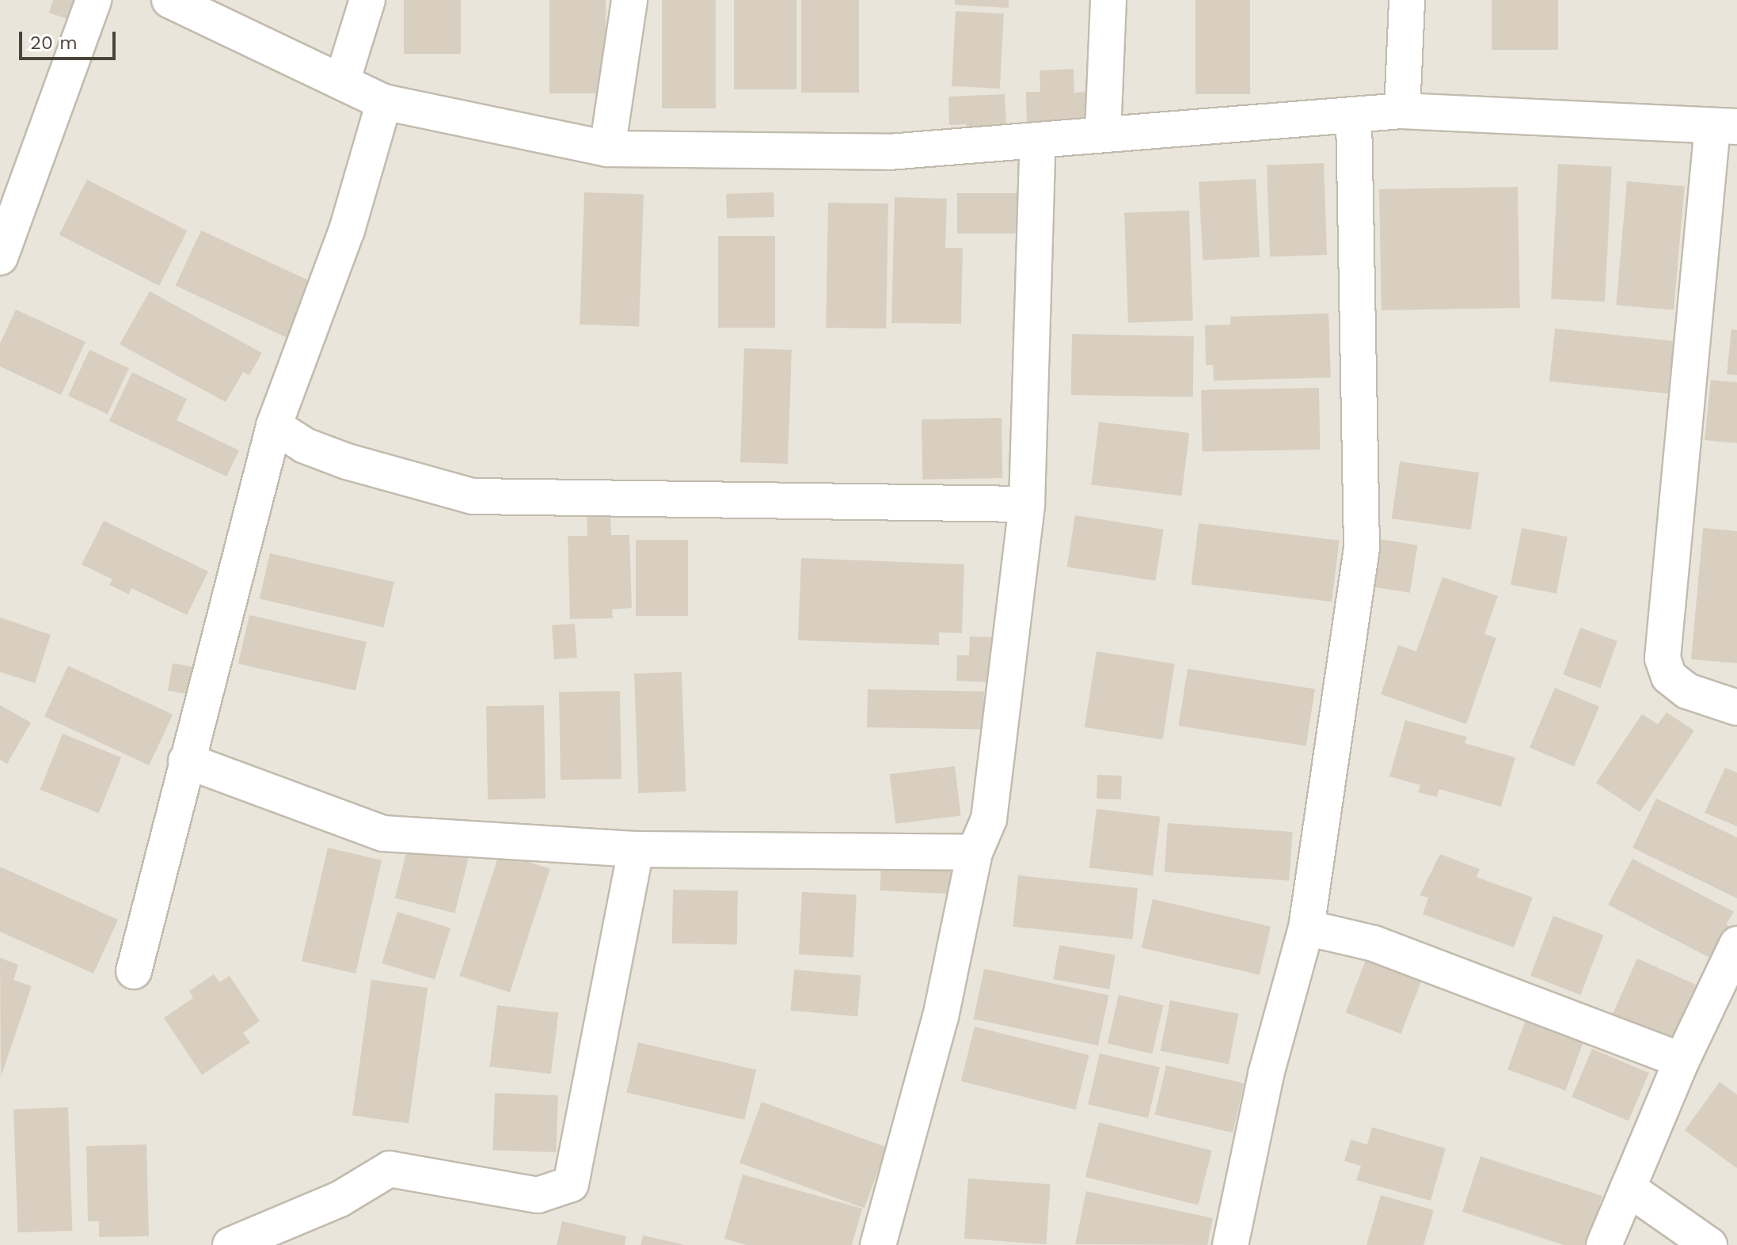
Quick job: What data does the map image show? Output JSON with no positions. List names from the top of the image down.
{
  "scale_bar": "20 m"
}
